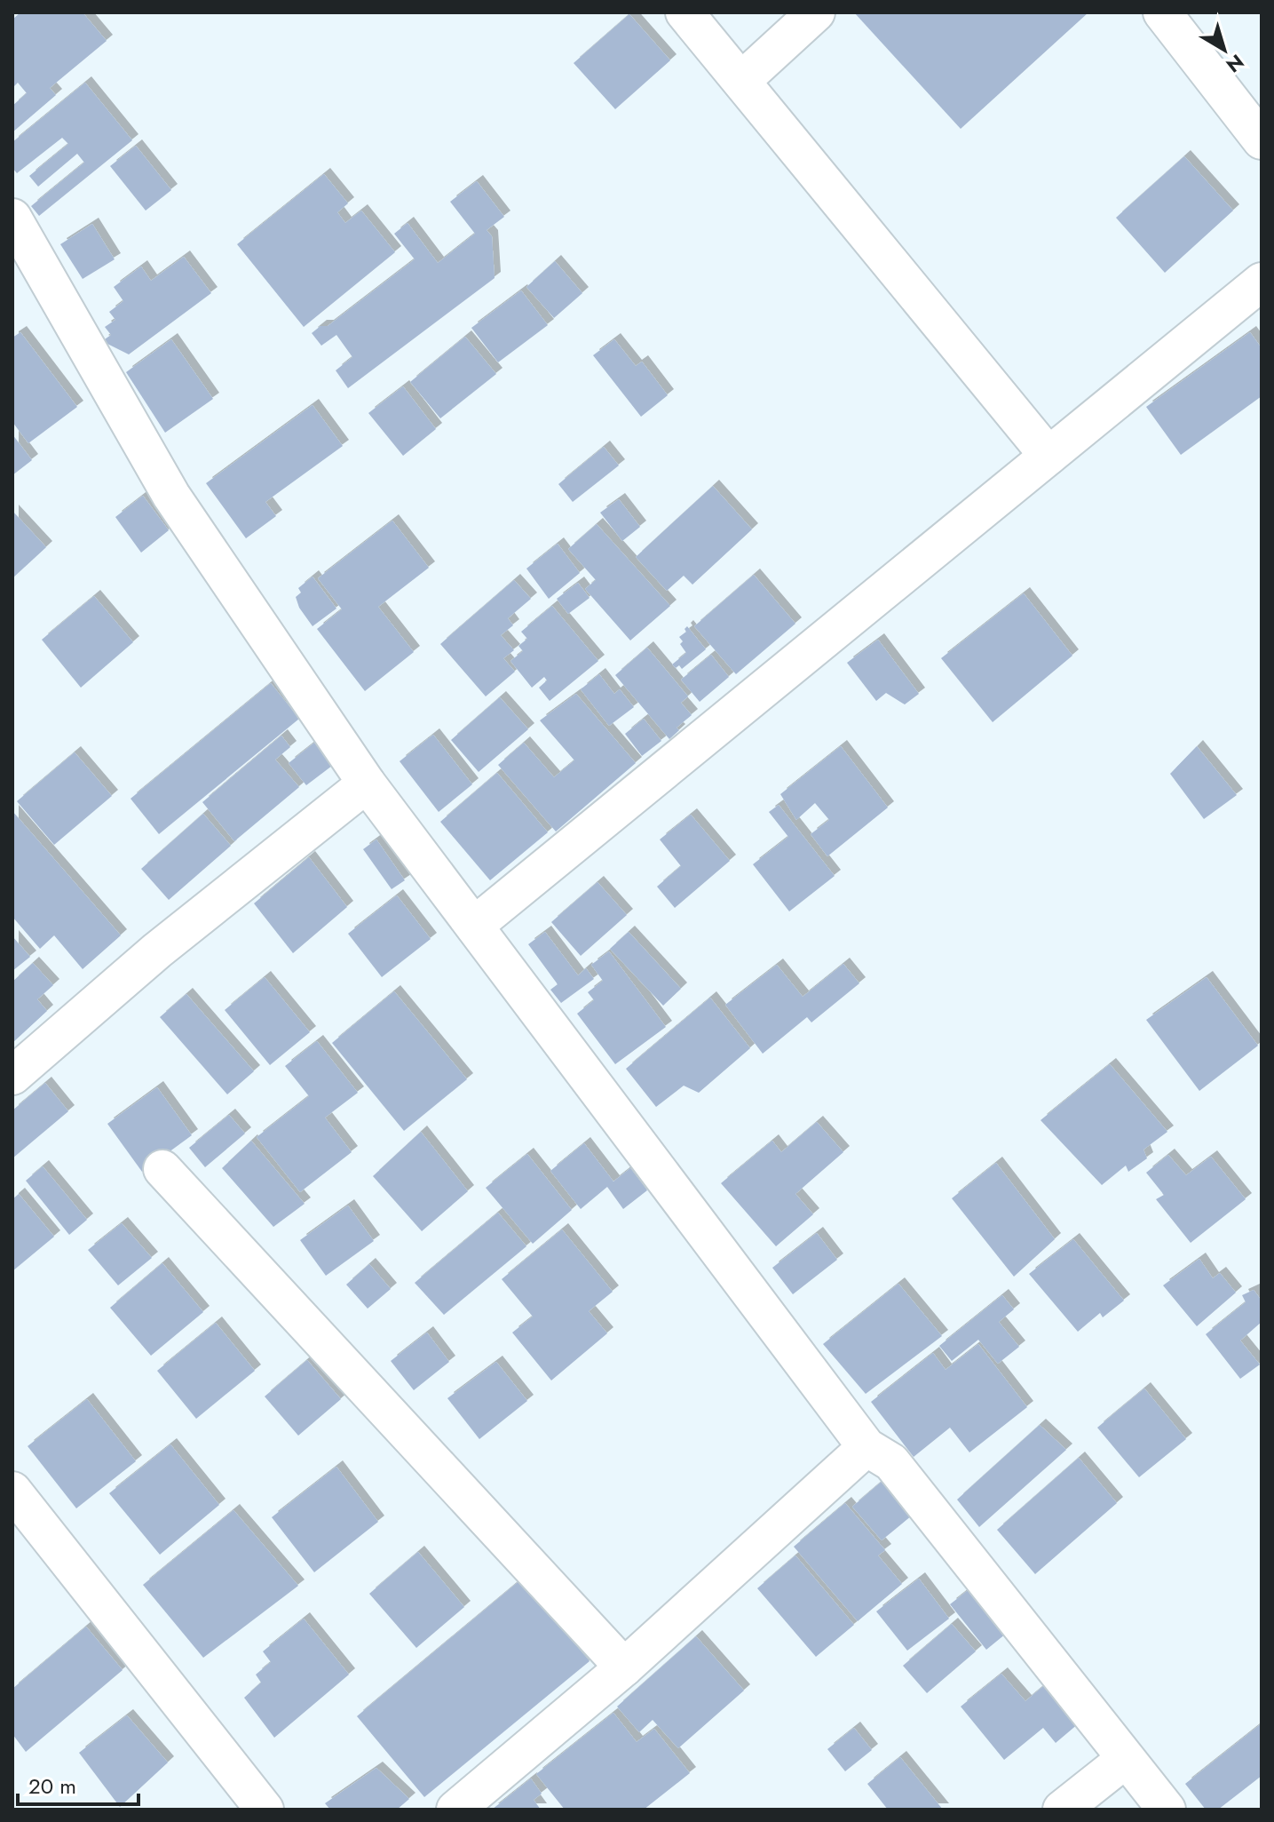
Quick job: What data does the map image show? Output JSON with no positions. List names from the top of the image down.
{
  "scale_bar": "20 m",
  "north": "bottom right"
}
